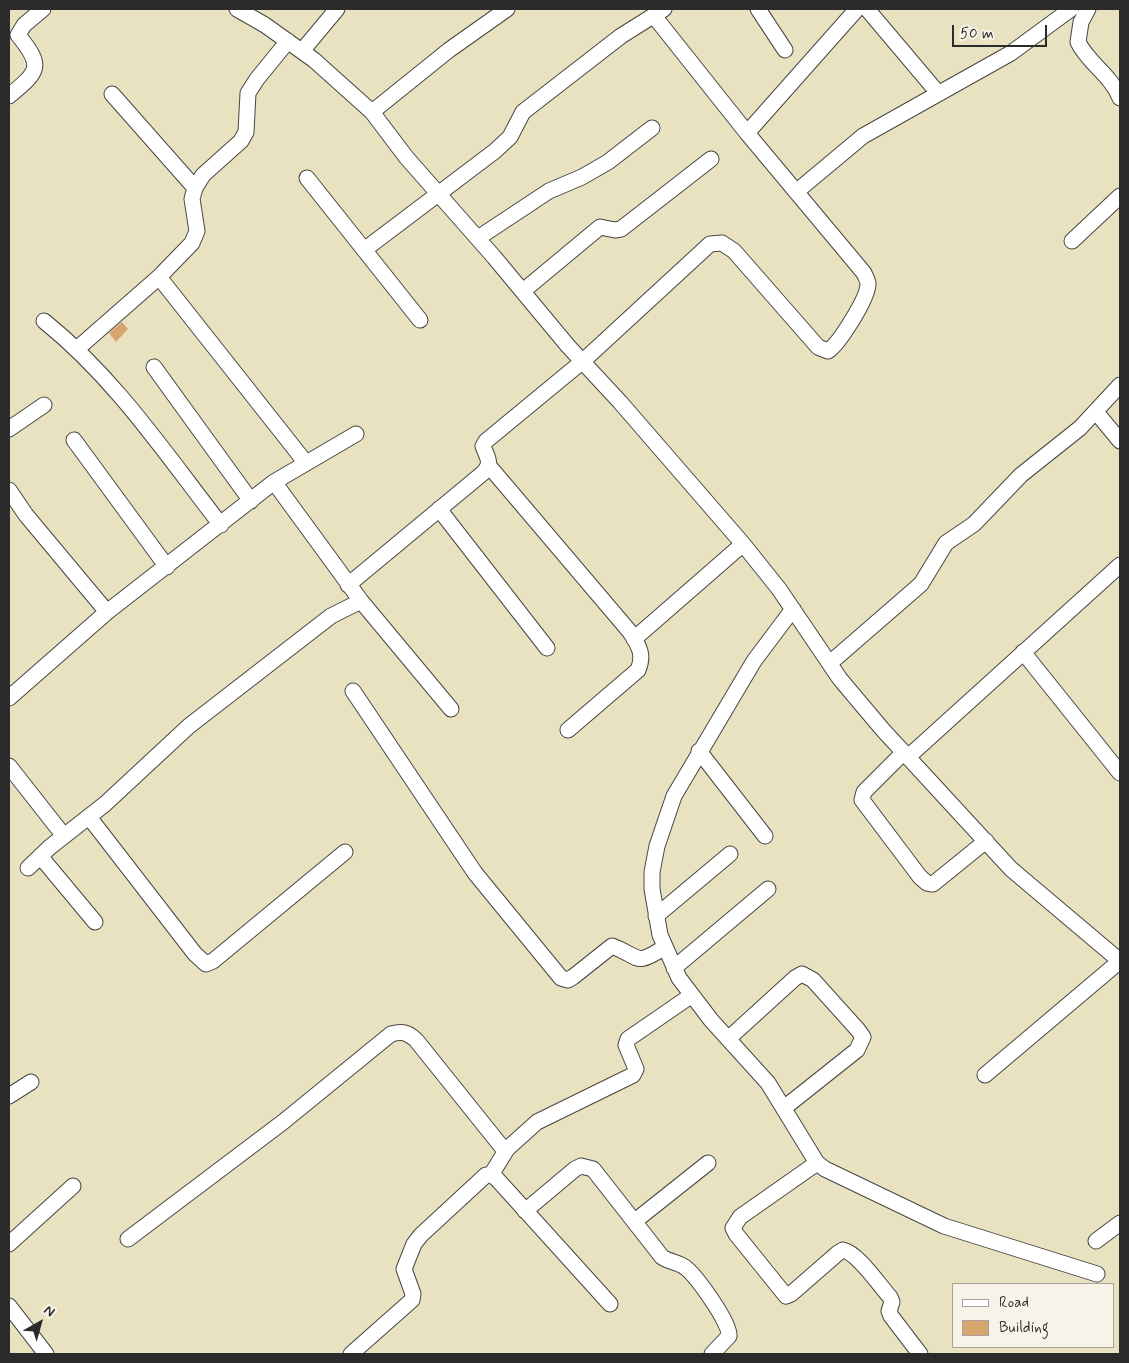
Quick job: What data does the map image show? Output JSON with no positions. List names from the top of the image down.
{
  "legend": ["Road", "Building"],
  "scale_bar": "50 m",
  "north": "top right"
}
